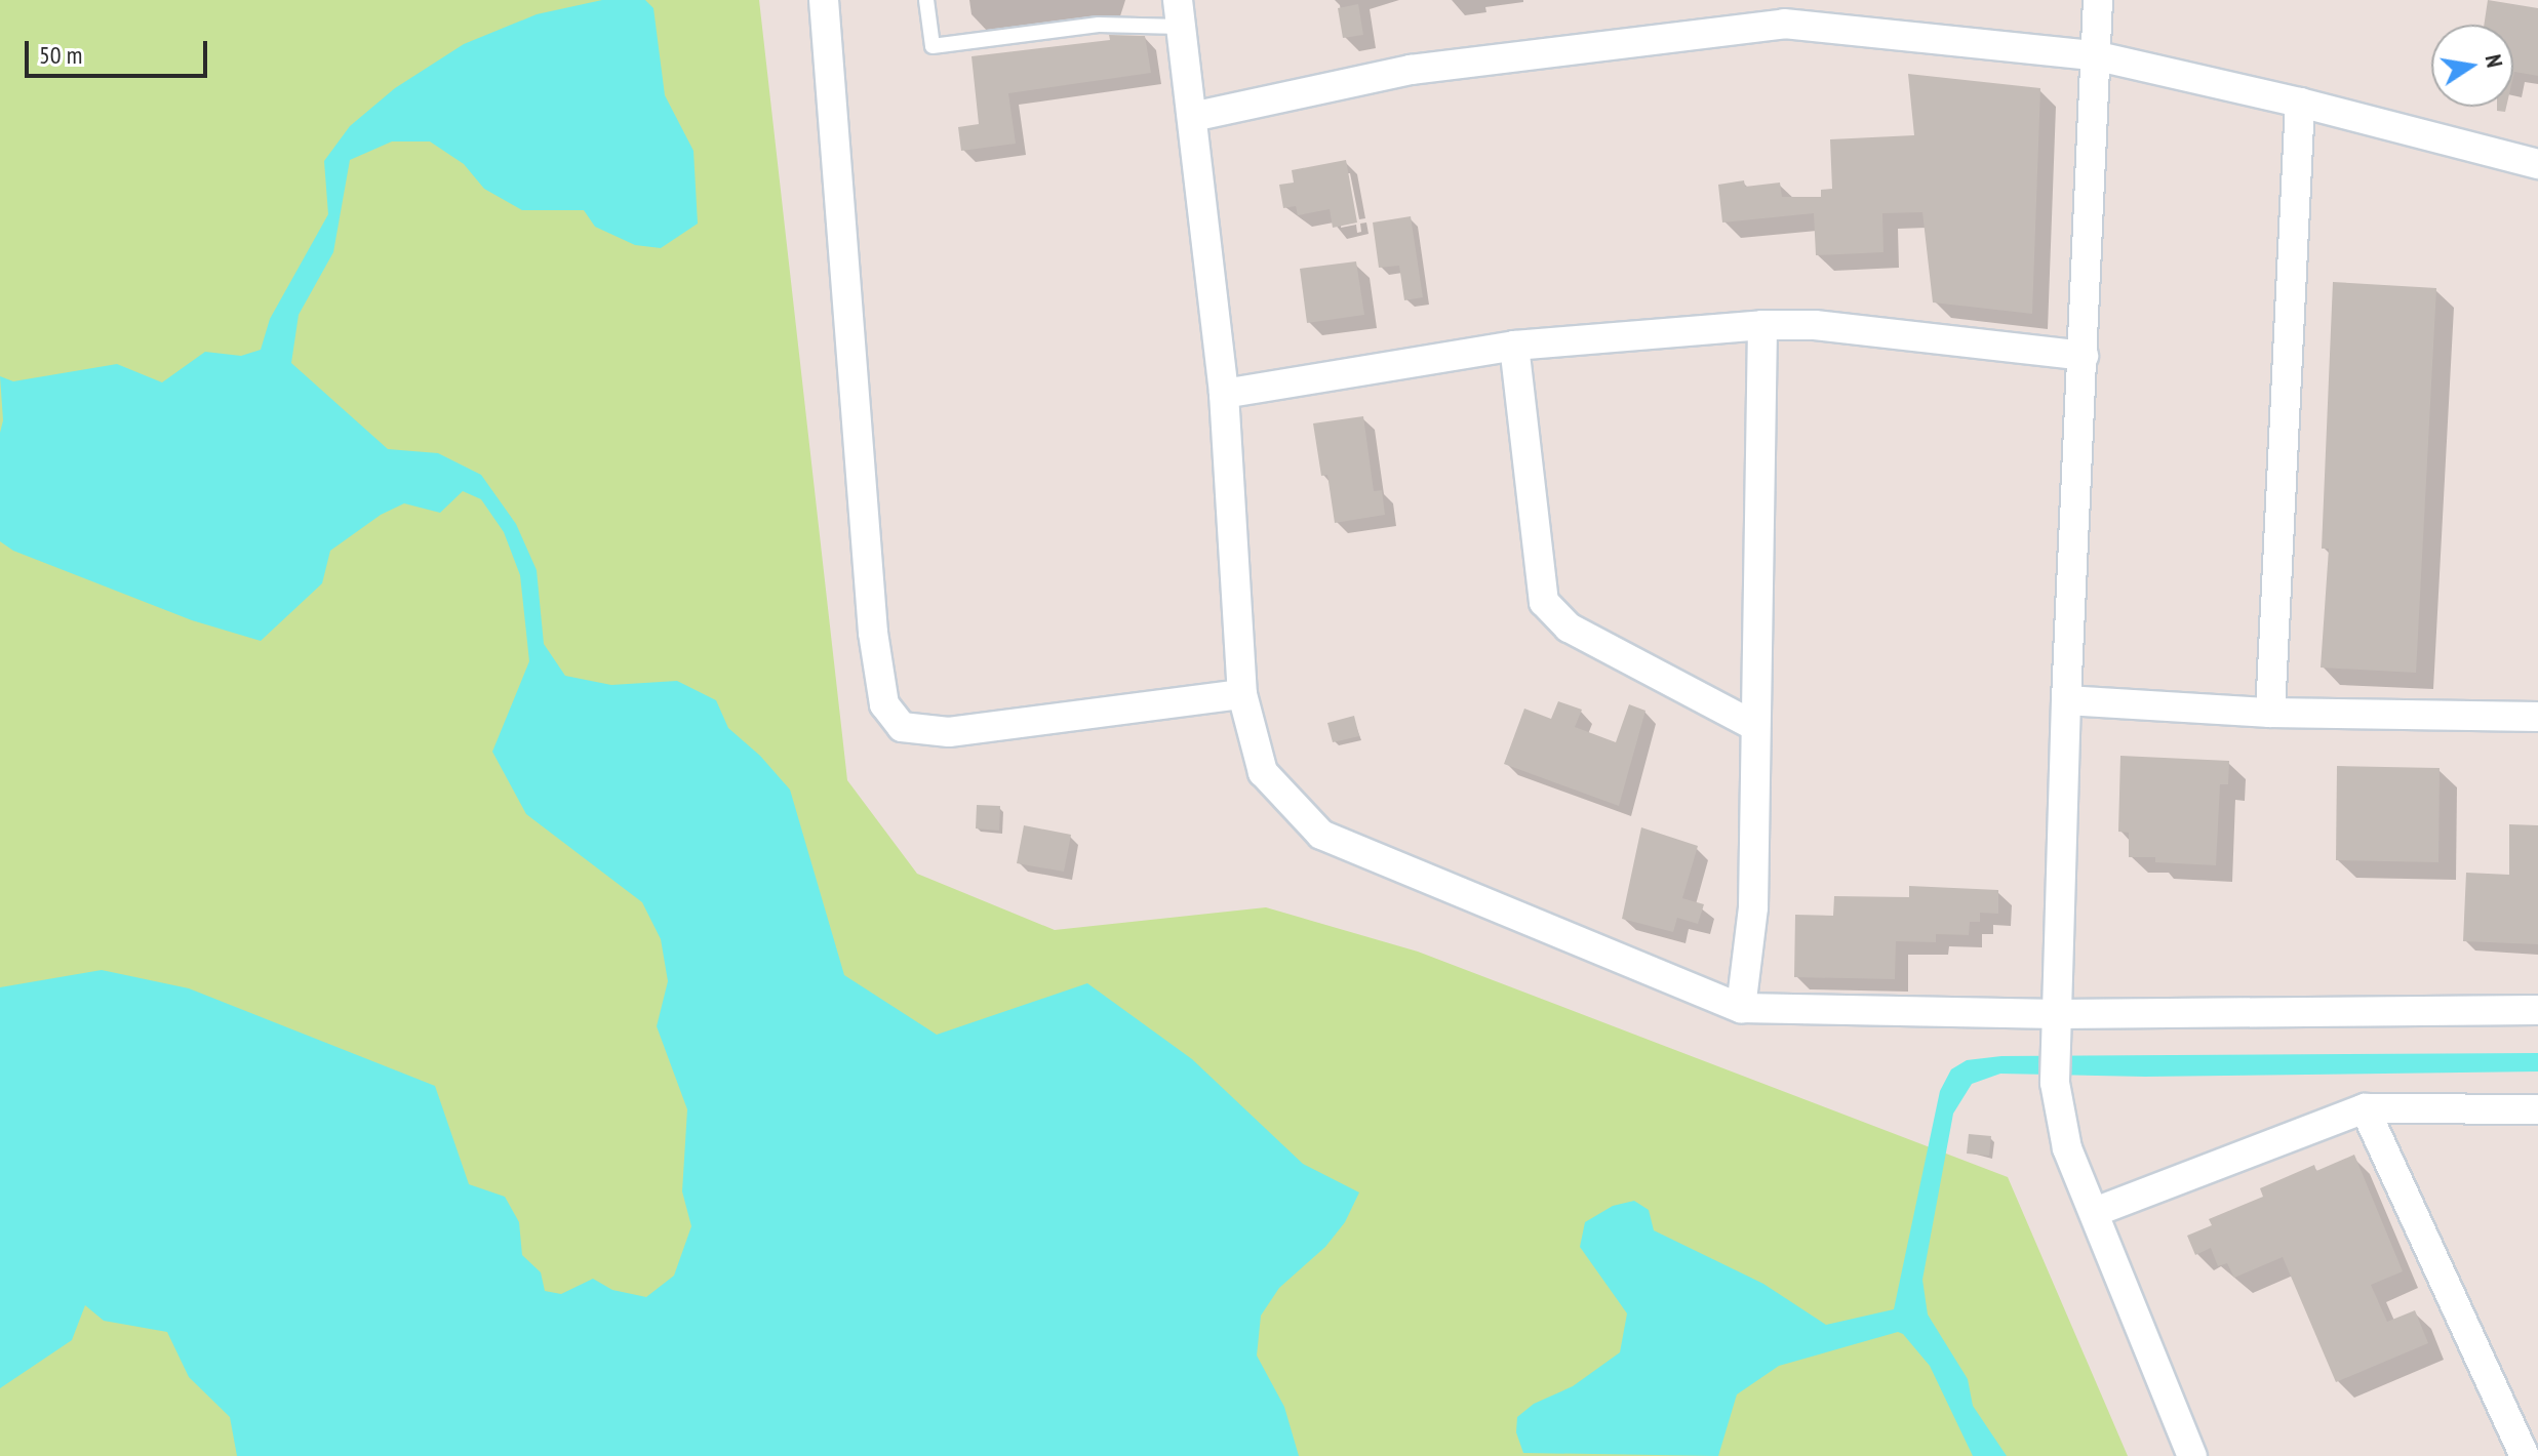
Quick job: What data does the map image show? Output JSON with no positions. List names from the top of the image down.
{
  "scale_bar": "50 m",
  "north": "right"
}
